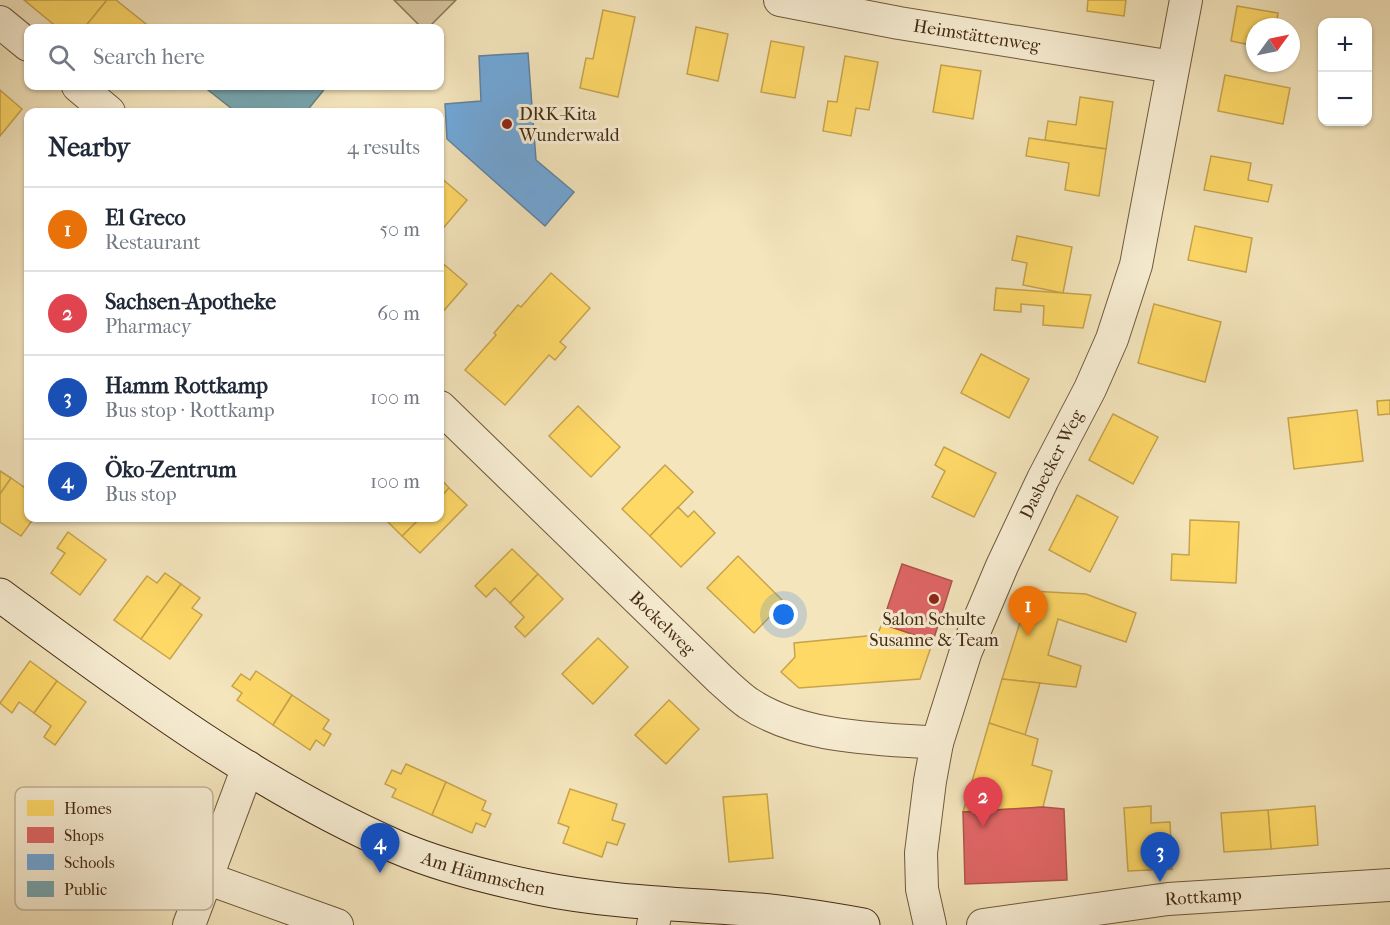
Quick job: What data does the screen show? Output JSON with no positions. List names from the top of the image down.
{
  "streets": {
    "street": [
      "Heimstättenweg",
      "Dasbecker Weg",
      "Bockelweg",
      "Am Hämmschen",
      "Rottkamp"
    ]
  },
  "crossings": [
    ["Heimstättenweg", "Dasbecker Weg"],
    ["Dasbecker Weg", "Bockelweg"]
  ],
  "places": ["DRK-Kita Wunderwald", "Salon Schulte Susanne & Team"],
  "legend": [
    "Homes",
    "Shops",
    "Schools",
    "Public"
  ],
  "north": "top right",
  "page": {
    "map_buttons": ["+", "−"],
    "search": "Search here",
    "heading": ["Nearby", "4 results"],
    "list": [
      {
        "mark": "1",
        "name": "El Greco",
        "note": "Restaurant",
        "value": "50 m"
      },
      {
        "mark": "2",
        "name": "Sachsen-Apotheke",
        "note": "Pharmacy",
        "value": "60 m"
      },
      {
        "mark": "3",
        "name": "Hamm Rottkamp",
        "note": "Bus stop · Rottkamp",
        "value": "100 m"
      },
      {
        "mark": "4",
        "name": "Öko-Zentrum",
        "note": "Bus stop",
        "value": "100 m"
      }
    ],
    "pins": [
      "1",
      "2",
      "4",
      "3"
    ]
  }
}
